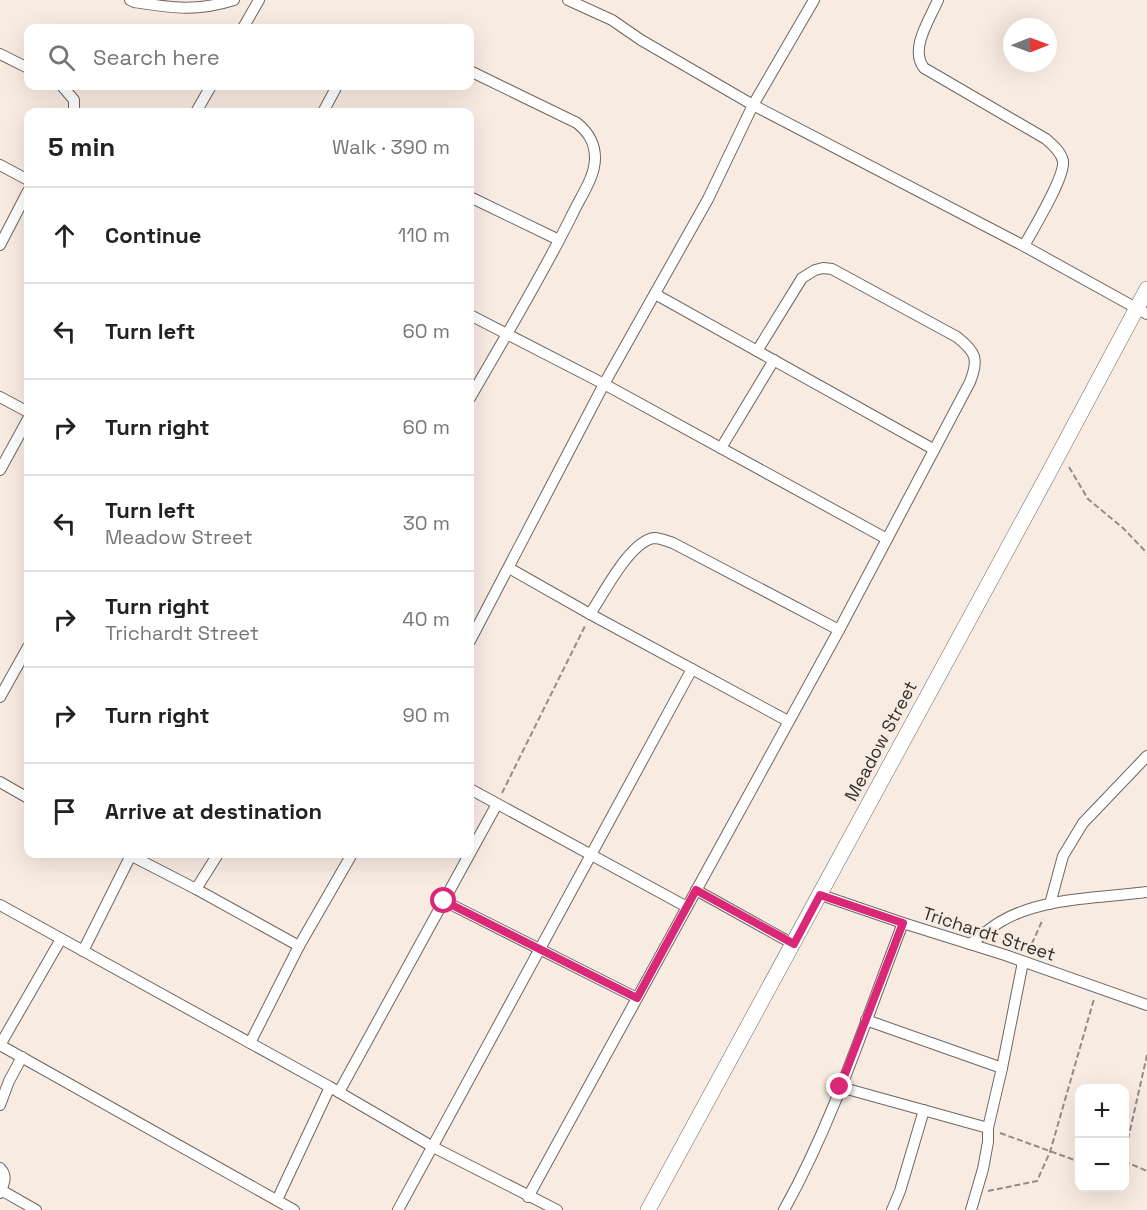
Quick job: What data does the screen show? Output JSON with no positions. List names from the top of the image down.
{
  "streets": {
    "street": ["Meadow Street", "Trichardt Street"]
  },
  "crossings": [
    ["Meadow Street", "Trichardt Street"]
  ],
  "north": "right",
  "page": {
    "search": "Search here",
    "heading": ["5 min", "Walk · 390 m"],
    "list": [
      ["Continue", "110 m"],
      ["Turn left", "60 m"],
      ["Turn right", "60 m"],
      ["Turn left", "Meadow Street", "30 m"],
      ["Turn right", "Trichardt Street", "40 m"],
      ["Turn right", "90 m"],
      "Arrive at destination"
    ],
    "map_buttons": ["+", "−"]
  }
}
